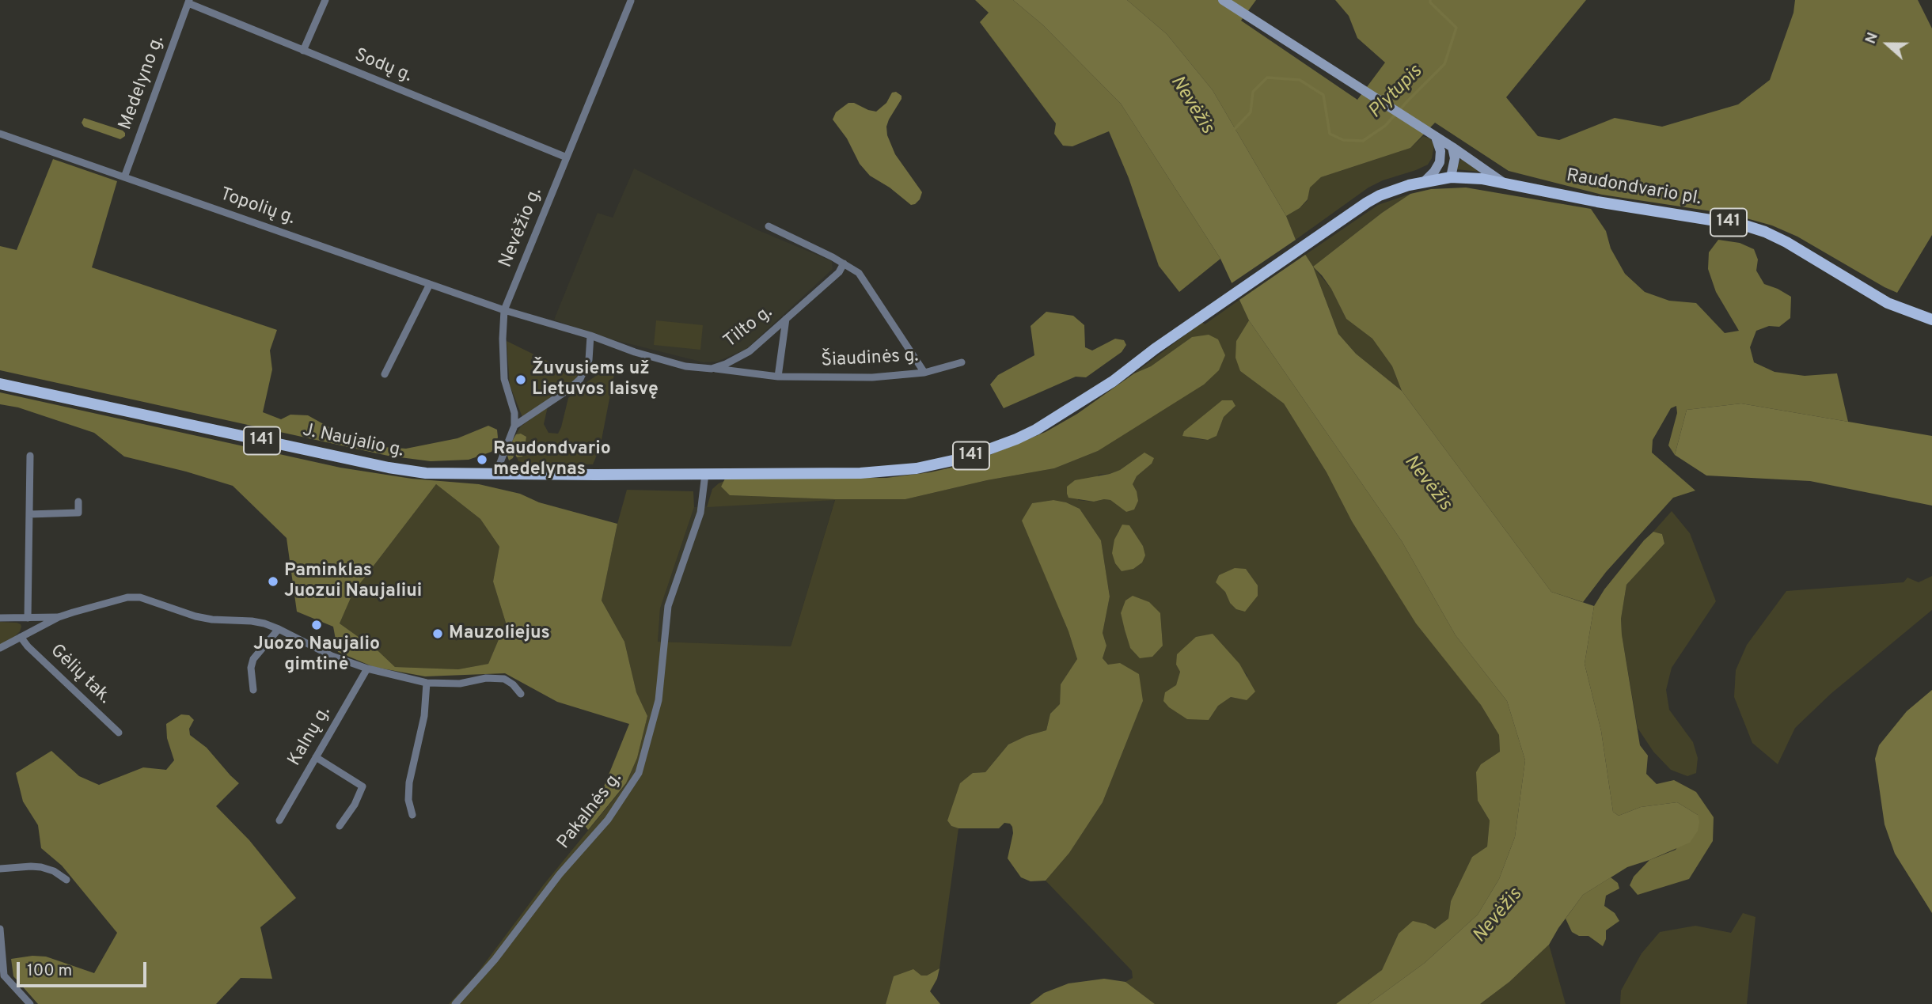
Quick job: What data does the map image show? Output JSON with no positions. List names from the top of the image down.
{
  "streets": {
    "main road": ["Raudondvario pl.", "141", "J. Naujalio g."],
    "street": [
      "Sodų g.",
      "Medelyno g.",
      "Topolių g.",
      "Nevėžio g.",
      "Tilto g.",
      "Šiaudinės g.",
      "Gėlių tak.",
      "Kalnų g.",
      "Pakalnės g."
    ]
  },
  "crossings": [
    ["Sodų g.", "Medelyno g."],
    ["Sodų g.", "Nevėžio g."],
    ["Medelyno g.", "Topolių g."],
    ["Raudondvario pl.", "141"],
    ["Topolių g.", "Nevėžio g."],
    ["Topolių g.", "Tilto g."],
    ["141", "J. Naujalio g."],
    ["141", "Pakalnės g."],
    ["Nevėžio g.", "Tilto g."],
    ["Tilto g.", "Šiaudinės g."],
    ["J. Naujalio g.", "Pakalnės g."]
  ],
  "water": ["Plytupis", "Nevėžis"],
  "places": [
    "Žuvusiems už Lietuvos laisvę",
    "Raudondvario medelynas",
    "Paminklas Juozui Naujaliui",
    "Juozo Naujalio gimtinė",
    "Mauzoliejus"
  ],
  "scale_bar": "100 m",
  "north": "left"
}
